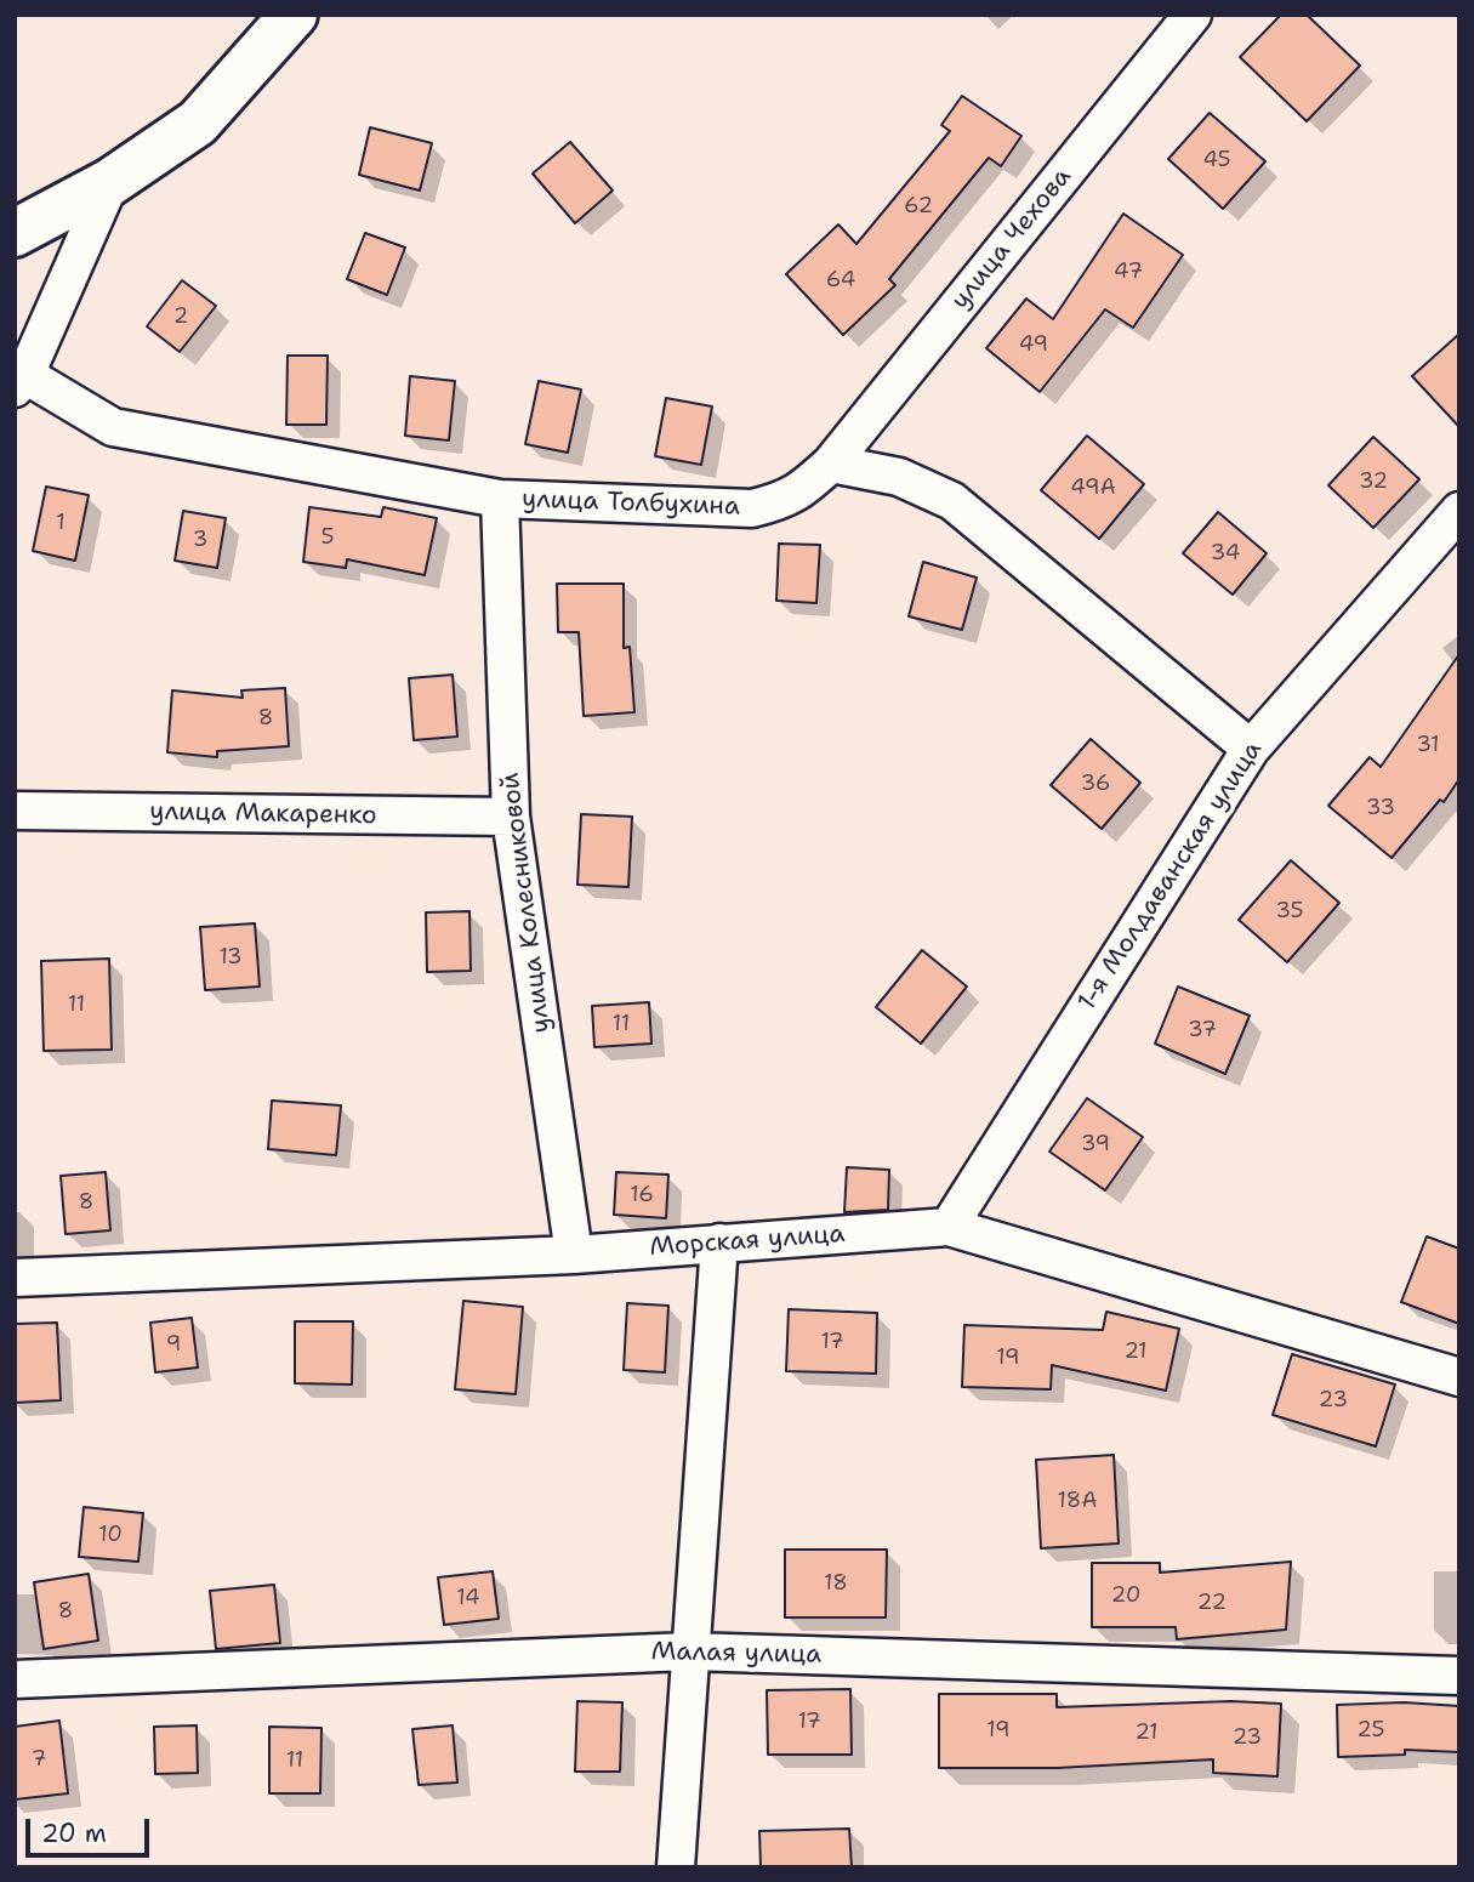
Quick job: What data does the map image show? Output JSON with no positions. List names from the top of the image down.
{
  "streets": {
    "street": [
      "улица Чехова",
      "улица Толбухина",
      "улица Макаренко",
      "1-я Молдаванская улица",
      "улица Колесниковой",
      "Морская улица",
      "Малая улица"
    ]
  },
  "crossings": [
    ["улица Чехова", "улица Толбухина"],
    ["улица Толбухина", "улица Колесниковой"],
    ["улица Макаренко", "улица Колесниковой"],
    ["1-я Молдаванская улица", "Морская улица"],
    ["улица Колесниковой", "Морская улица"]
  ],
  "house_numbers": [
    "45",
    "62",
    "47",
    "64",
    "2",
    "49",
    "32",
    "49А",
    "1",
    "5",
    "3",
    "34",
    "8",
    "31",
    "36",
    "33",
    "35",
    "13",
    "11",
    "11",
    "37",
    "39",
    "16",
    "8",
    "17",
    "9",
    "21",
    "19",
    "23",
    "18А",
    "10",
    "18",
    "20",
    "14",
    "22",
    "8",
    "17",
    "19",
    "25",
    "21",
    "23",
    "7",
    "11"
  ],
  "scale_bar": "20 m"
}
